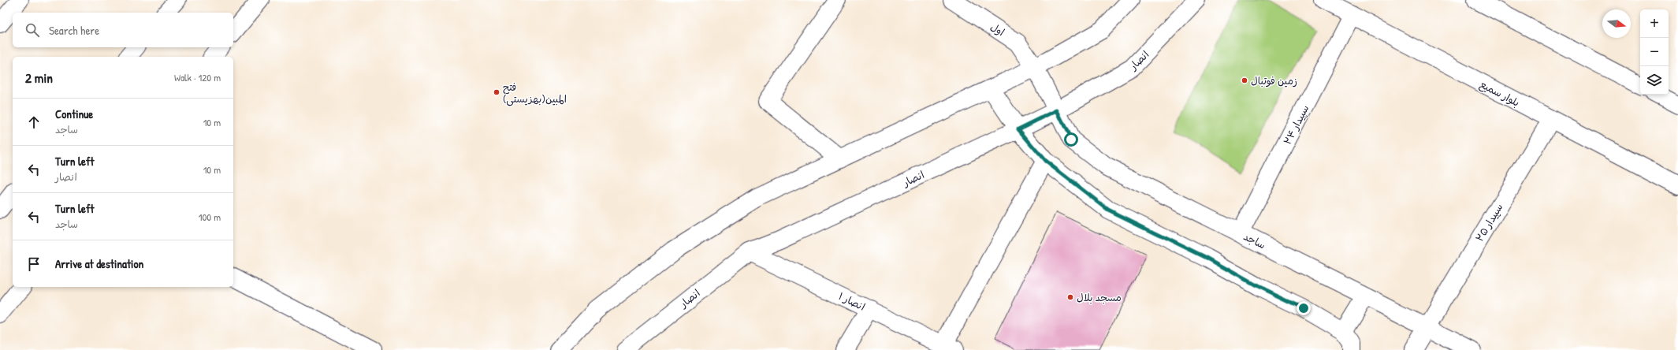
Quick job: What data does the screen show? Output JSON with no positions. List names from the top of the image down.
{
  "streets": {
    "street": [
      "اول",
      "انصار",
      "بلوار سمیع",
      "سپیدار ۲۴",
      "سپیدار ۲۵",
      "ساجد",
      "انصار ۱"
    ]
  },
  "crossings": [
    ["اول", "انصار"],
    ["اول", "ساجد"],
    ["انصار", "ساجد"],
    ["انصار", "انصار ۱"],
    ["بلوار سمیع", "سپیدار ۲۴"],
    ["بلوار سمیع", "سپیدار ۲۵"],
    ["سپیدار ۲۴", "ساجد"],
    ["سپیدار ۲۵", "ساجد"]
  ],
  "places": ["زمین فوتبال", "فتح المبین(بهزیستی)", "مسجد بلال"],
  "north": "right",
  "page": {
    "map_buttons": ["+", "−"],
    "search": "Search here",
    "heading": ["2 min", "Walk · 120 m"],
    "list": [
      ["Continue", "ساجد", "10 m"],
      ["Turn left", "انصار", "10 m"],
      ["Turn left", "ساجد", "100 m"],
      "Arrive at destination"
    ]
  }
}
